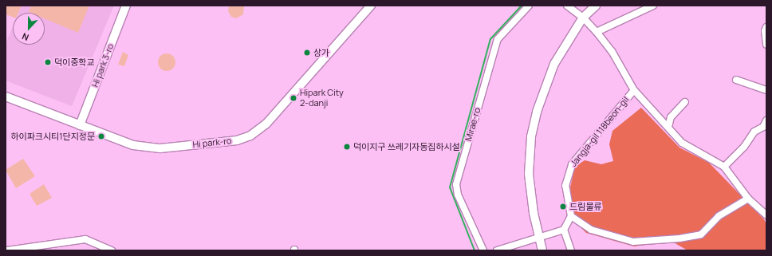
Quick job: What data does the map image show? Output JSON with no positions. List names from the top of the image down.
{
  "streets": {
    "street": [
      "Hi park 3-ro",
      "Mirae-ro",
      "Jangja-gil 118beon-gil",
      "Hi park-ro"
    ]
  },
  "crossings": [
    ["Hi park 3-ro", "Hi park-ro"]
  ],
  "places": [
    "상가",
    "덕이중학교",
    "Hipark City 2-danji",
    "하이파크시티1단지정문",
    "덕이지구 쓰레기자동집하시설",
    "드림물류"
  ],
  "north": "bottom"
}
